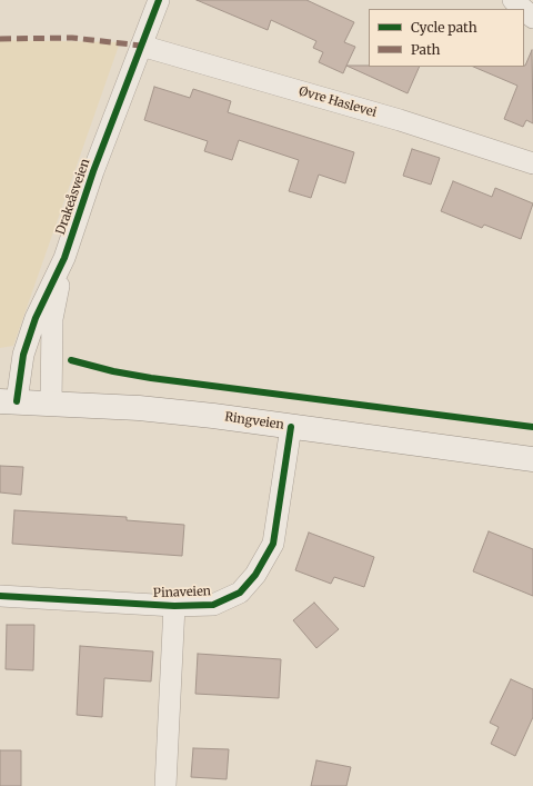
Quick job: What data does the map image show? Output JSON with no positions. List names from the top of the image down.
{
  "streets": {
    "main road": ["Ringveien"],
    "street": ["Øvre Haslevei", "Drakeåsveien", "Pinaveien"]
  },
  "crossings": [
    ["Øvre Haslevei", "Drakeåsveien"],
    ["Drakeåsveien", "Ringveien"],
    ["Ringveien", "Pinaveien"]
  ],
  "legend": ["Cycle path", "Path"]
}
